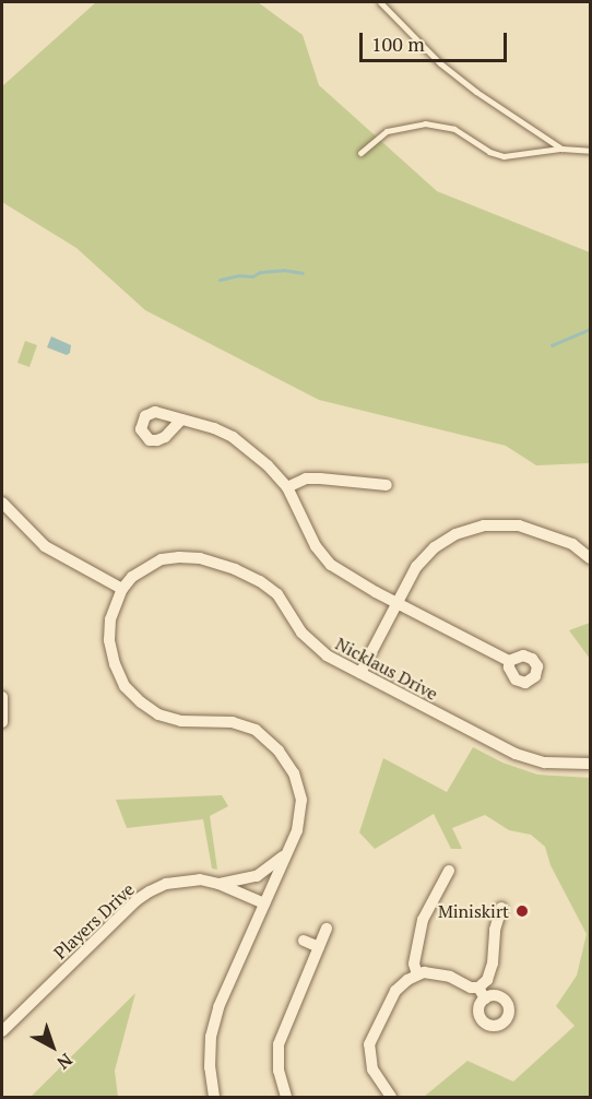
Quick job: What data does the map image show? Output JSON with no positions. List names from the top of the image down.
{
  "streets": {
    "street": ["Nicklaus Drive", "Players Drive"]
  },
  "crossings": [
    ["Nicklaus Drive", "Players Drive"]
  ],
  "places": ["Miniskirt"],
  "scale_bar": "100 m",
  "north": "bottom right"
}
